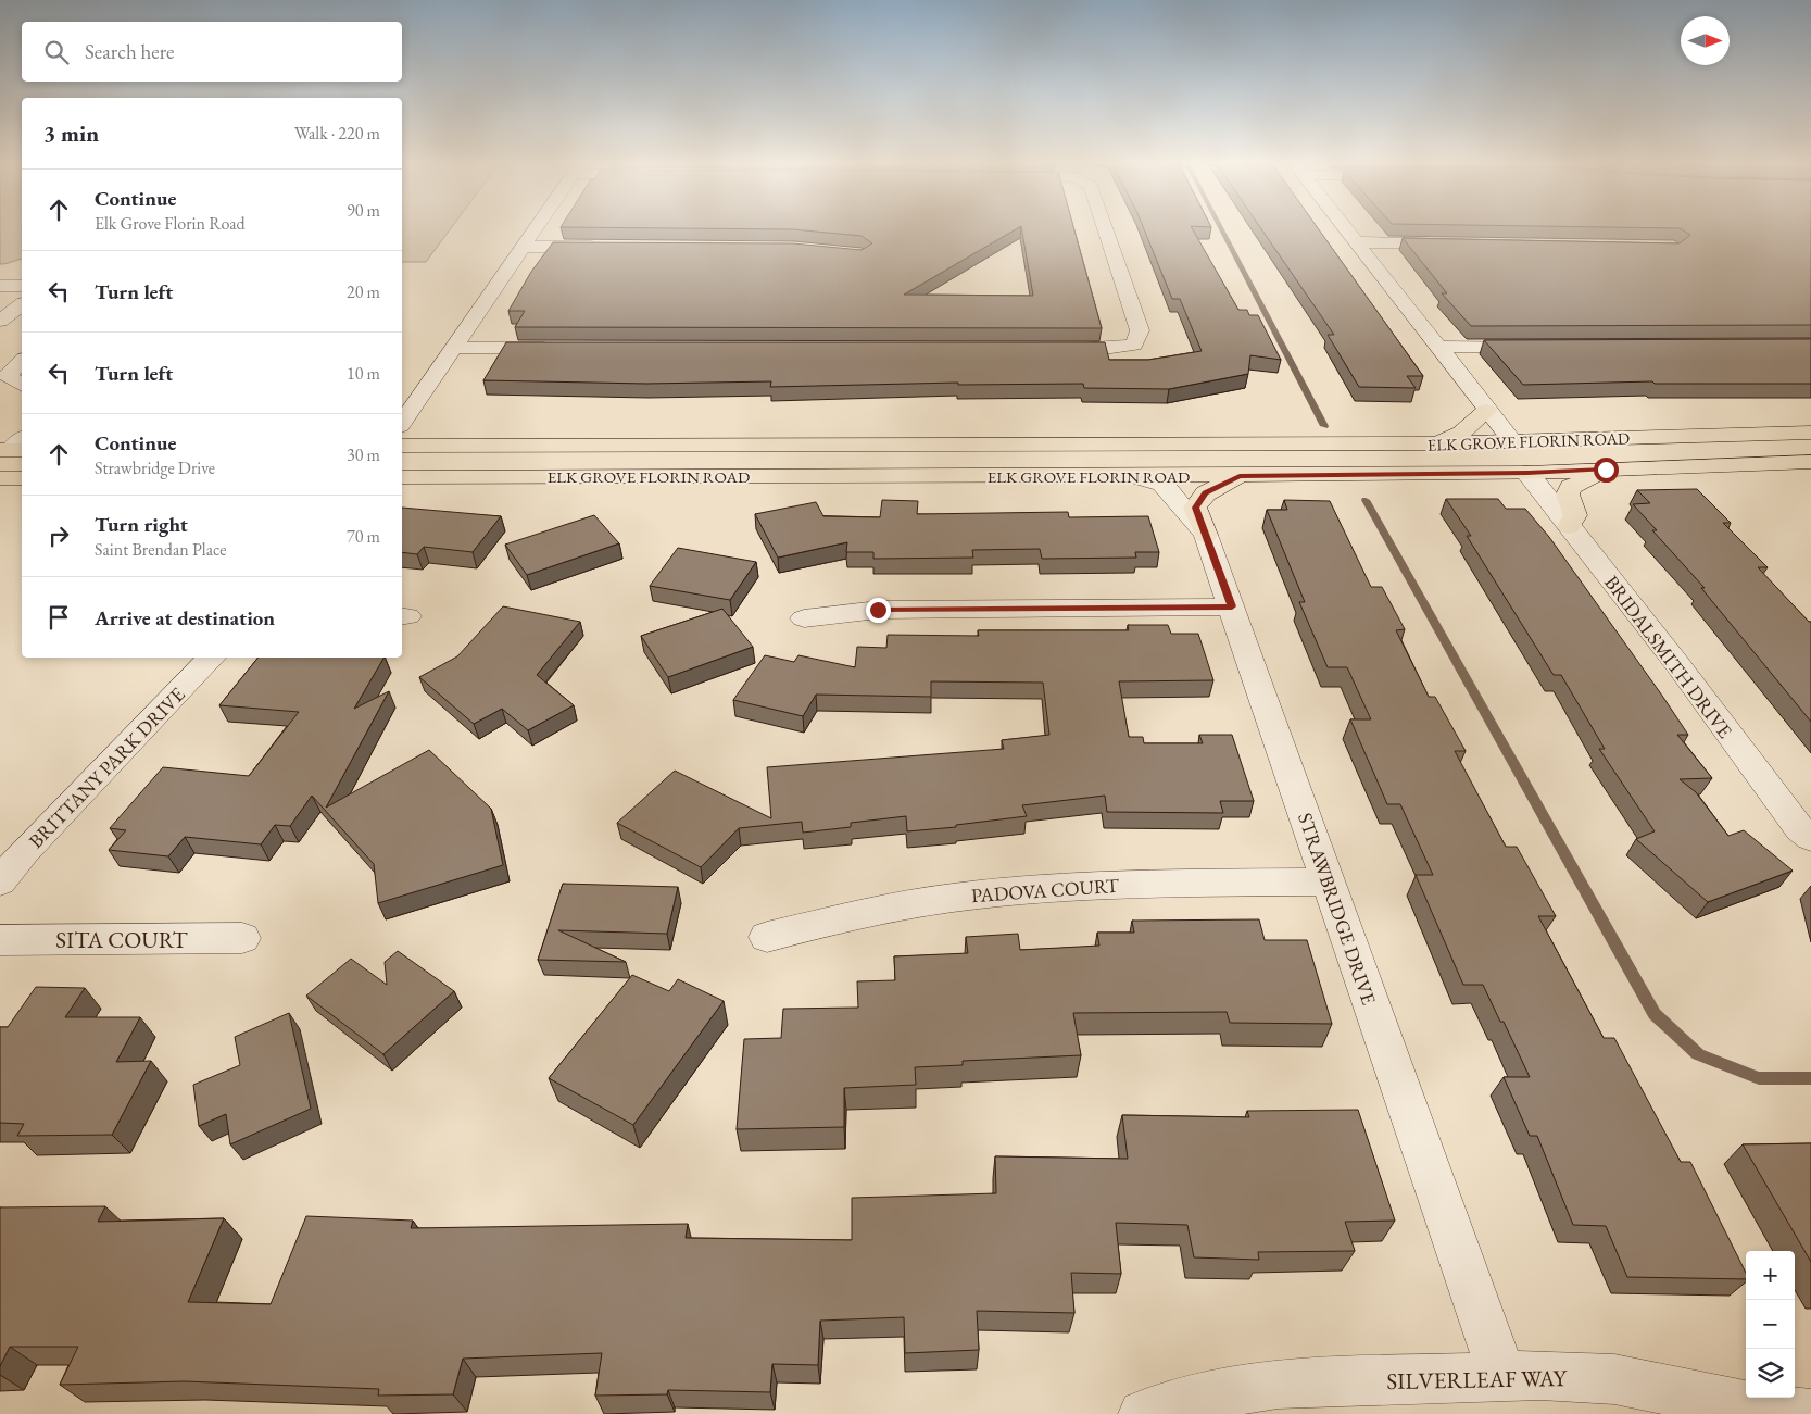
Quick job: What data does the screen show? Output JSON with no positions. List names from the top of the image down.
{
  "streets": {
    "main road": ["ELK GROVE FLORIN ROAD"],
    "street": [
      "BRIDALSMITH DRIVE",
      "BRITTANY PARK DRIVE",
      "PADOVA COURT",
      "STRAWBRIDGE DRIVE",
      "SITA COURT",
      "SILVERLEAF WAY"
    ]
  },
  "crossings": [
    ["ELK GROVE FLORIN ROAD", "BRIDALSMITH DRIVE"],
    ["ELK GROVE FLORIN ROAD", "STRAWBRIDGE DRIVE"],
    ["PADOVA COURT", "STRAWBRIDGE DRIVE"],
    ["STRAWBRIDGE DRIVE", "SILVERLEAF WAY"]
  ],
  "north": "right",
  "page": {
    "search": "Search here",
    "heading": ["3 min", "Walk · 220 m"],
    "list": [
      ["Continue", "Elk Grove Florin Road", "90 m"],
      ["Turn left", "20 m"],
      ["Turn left", "10 m"],
      ["Continue", "Strawbridge Drive", "30 m"],
      ["Turn right", "Saint Brendan Place", "70 m"],
      "Arrive at destination"
    ],
    "map_buttons": ["+", "−"]
  }
}
